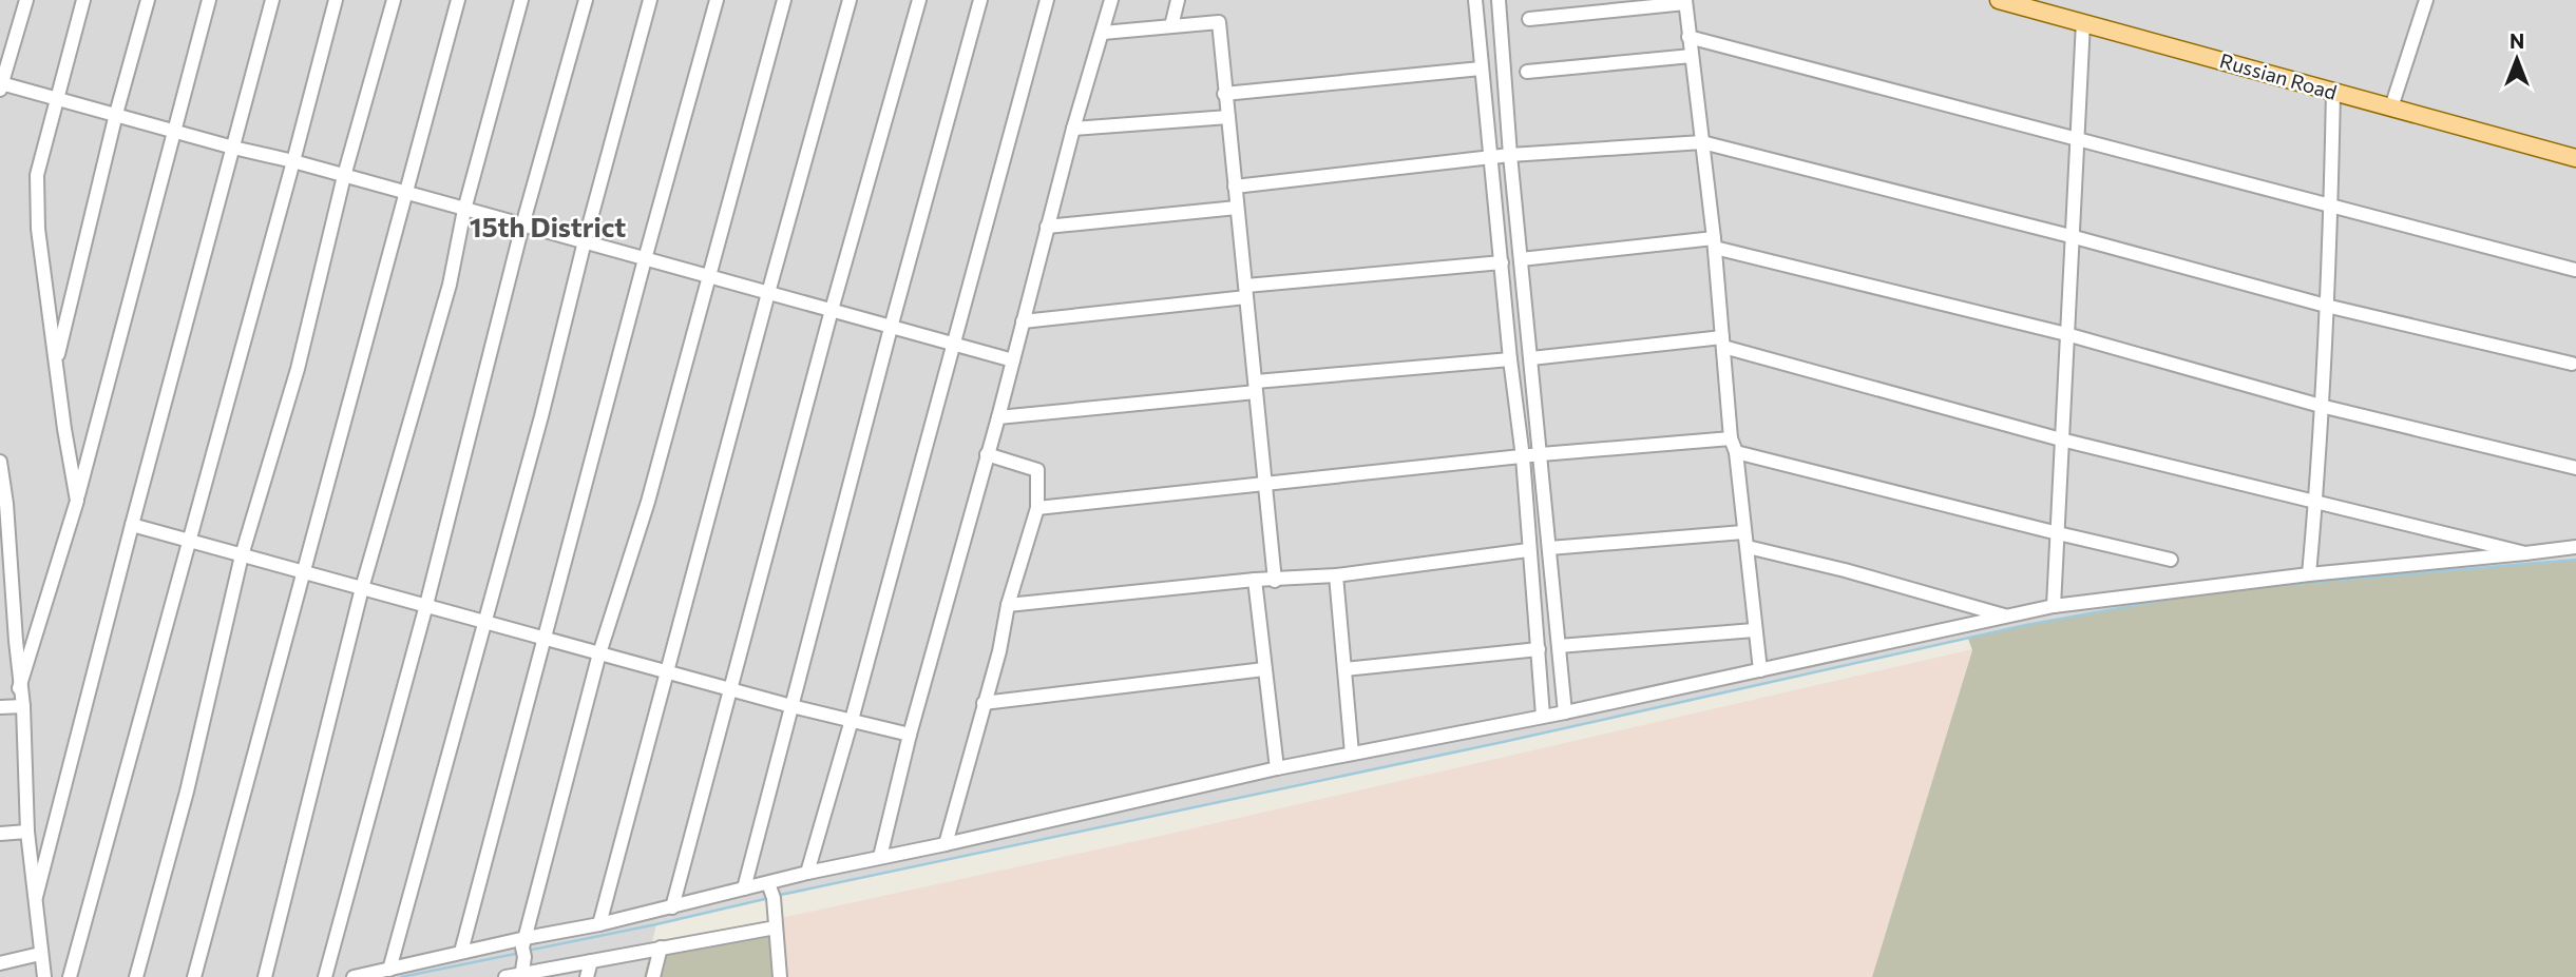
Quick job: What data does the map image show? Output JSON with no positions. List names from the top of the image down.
{
  "streets": {
    "main road": ["Russian Road"]
  },
  "districts": ["15th District"],
  "north": "top"
}
